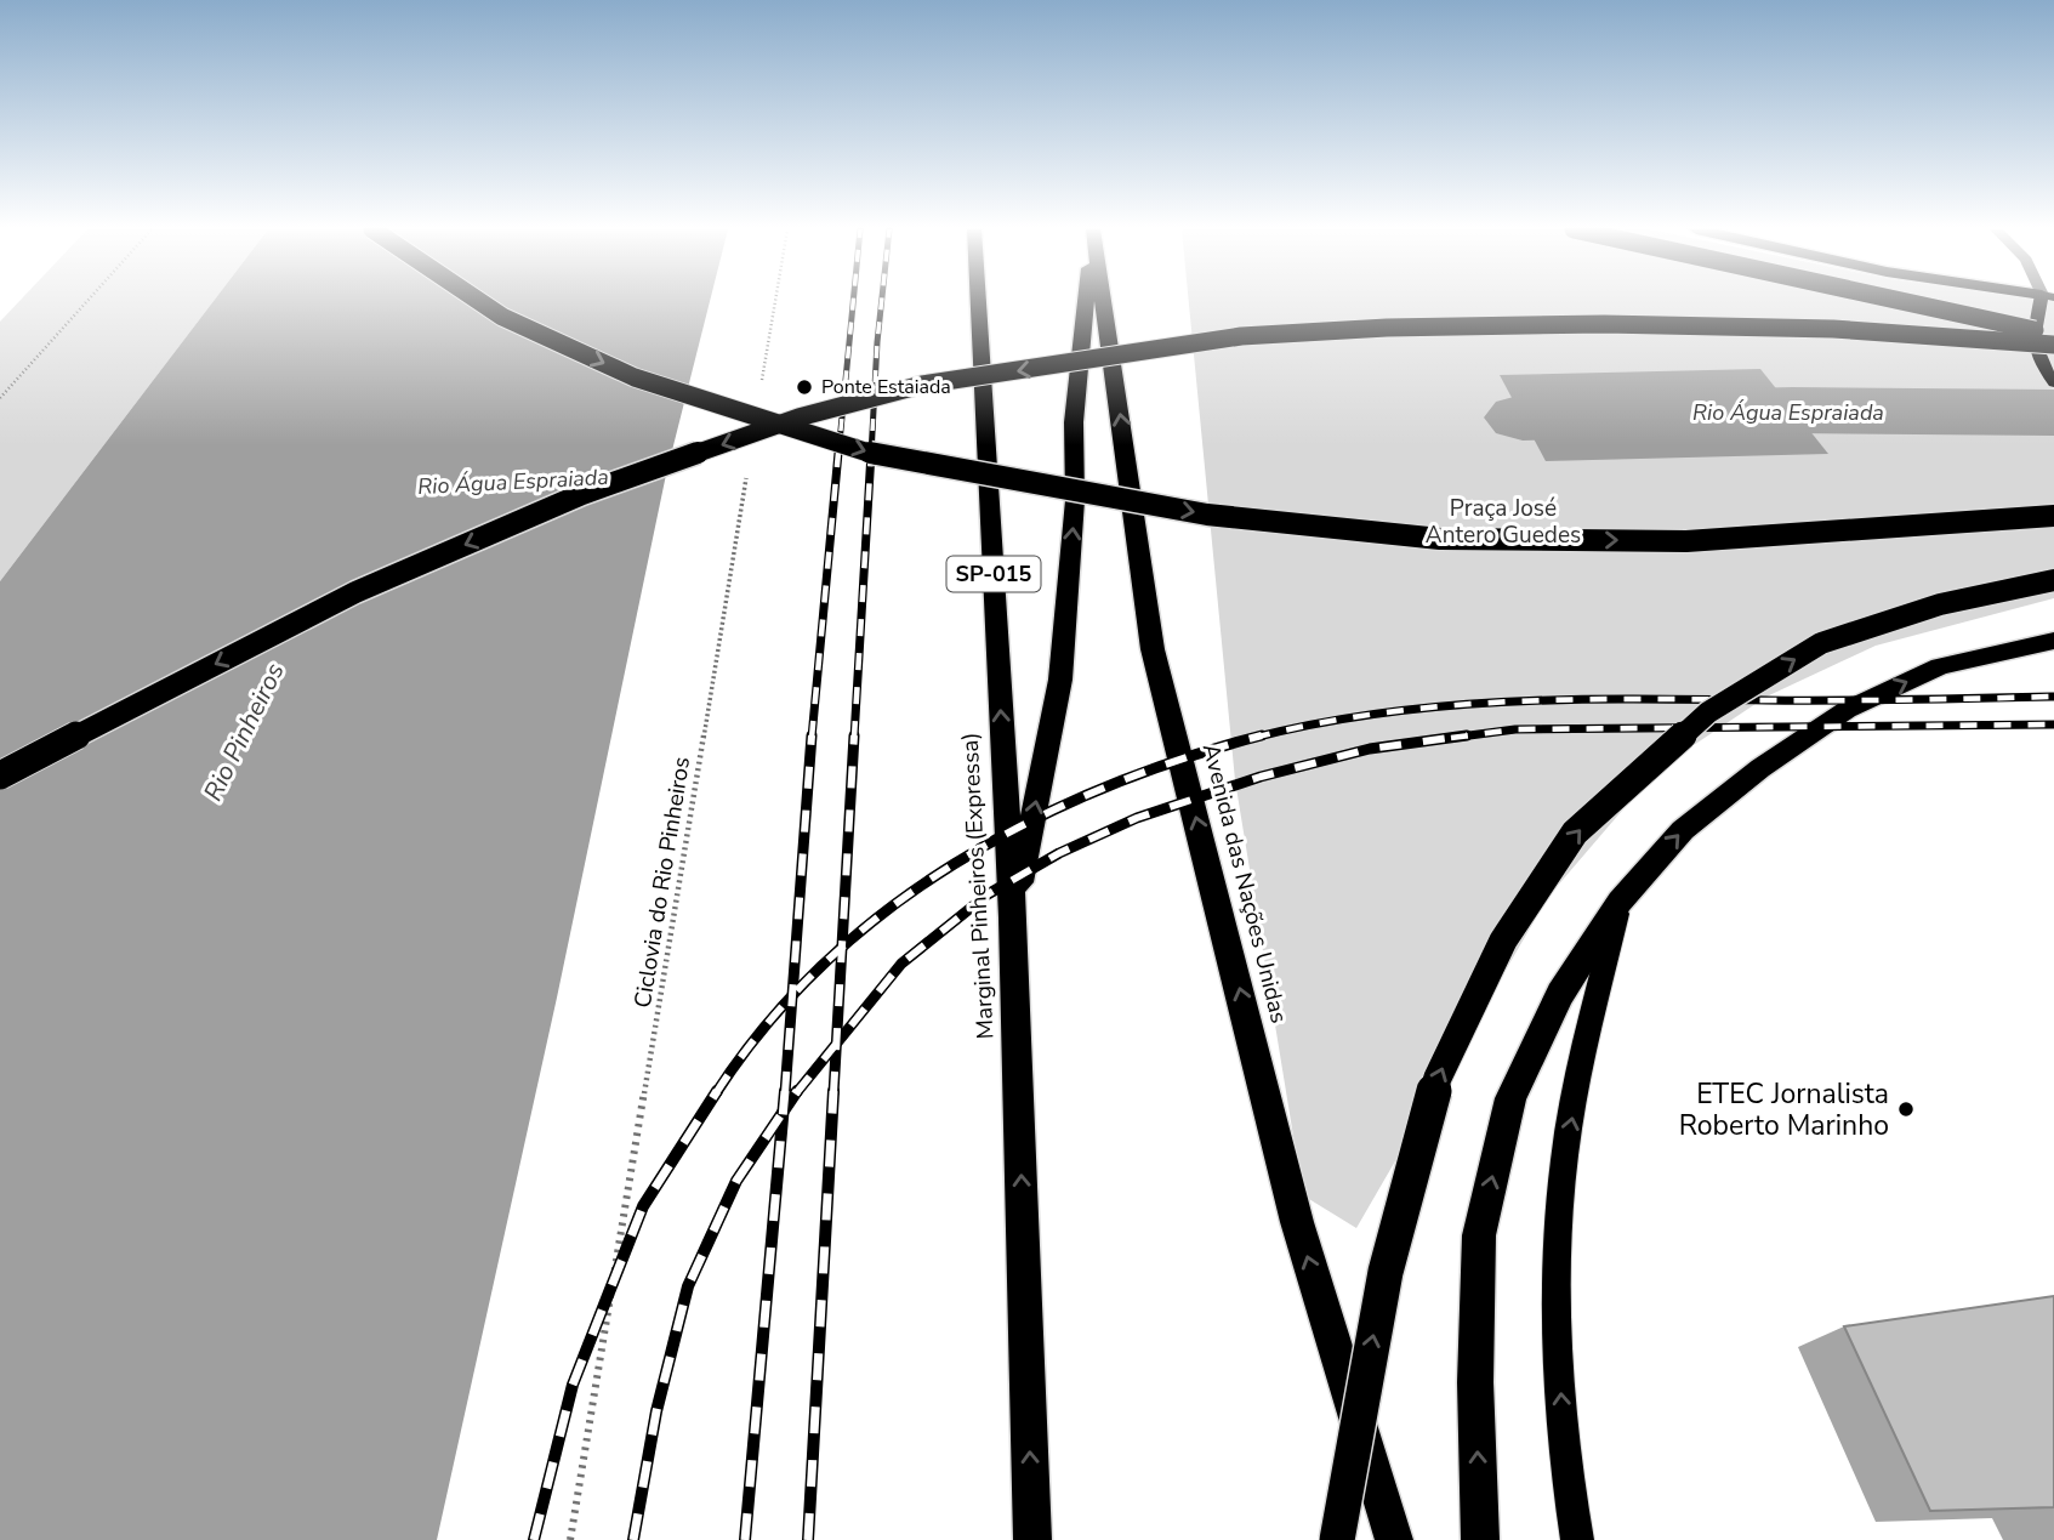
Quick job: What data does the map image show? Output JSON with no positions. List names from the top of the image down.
{
  "streets": {
    "highway": ["SP-015", "Avenida das Nações Unidas", "Marginal Pinheiros (Expressa)"],
    "path": ["Ciclovia do Rio Pinheiros"]
  },
  "water": ["Rio Água Espraiada", "Rio Pinheiros"],
  "parks": ["Praça José Antero Guedes"],
  "places": ["Ponte Estaiada", "ETEC Jornalista Roberto Marinho"]
}
